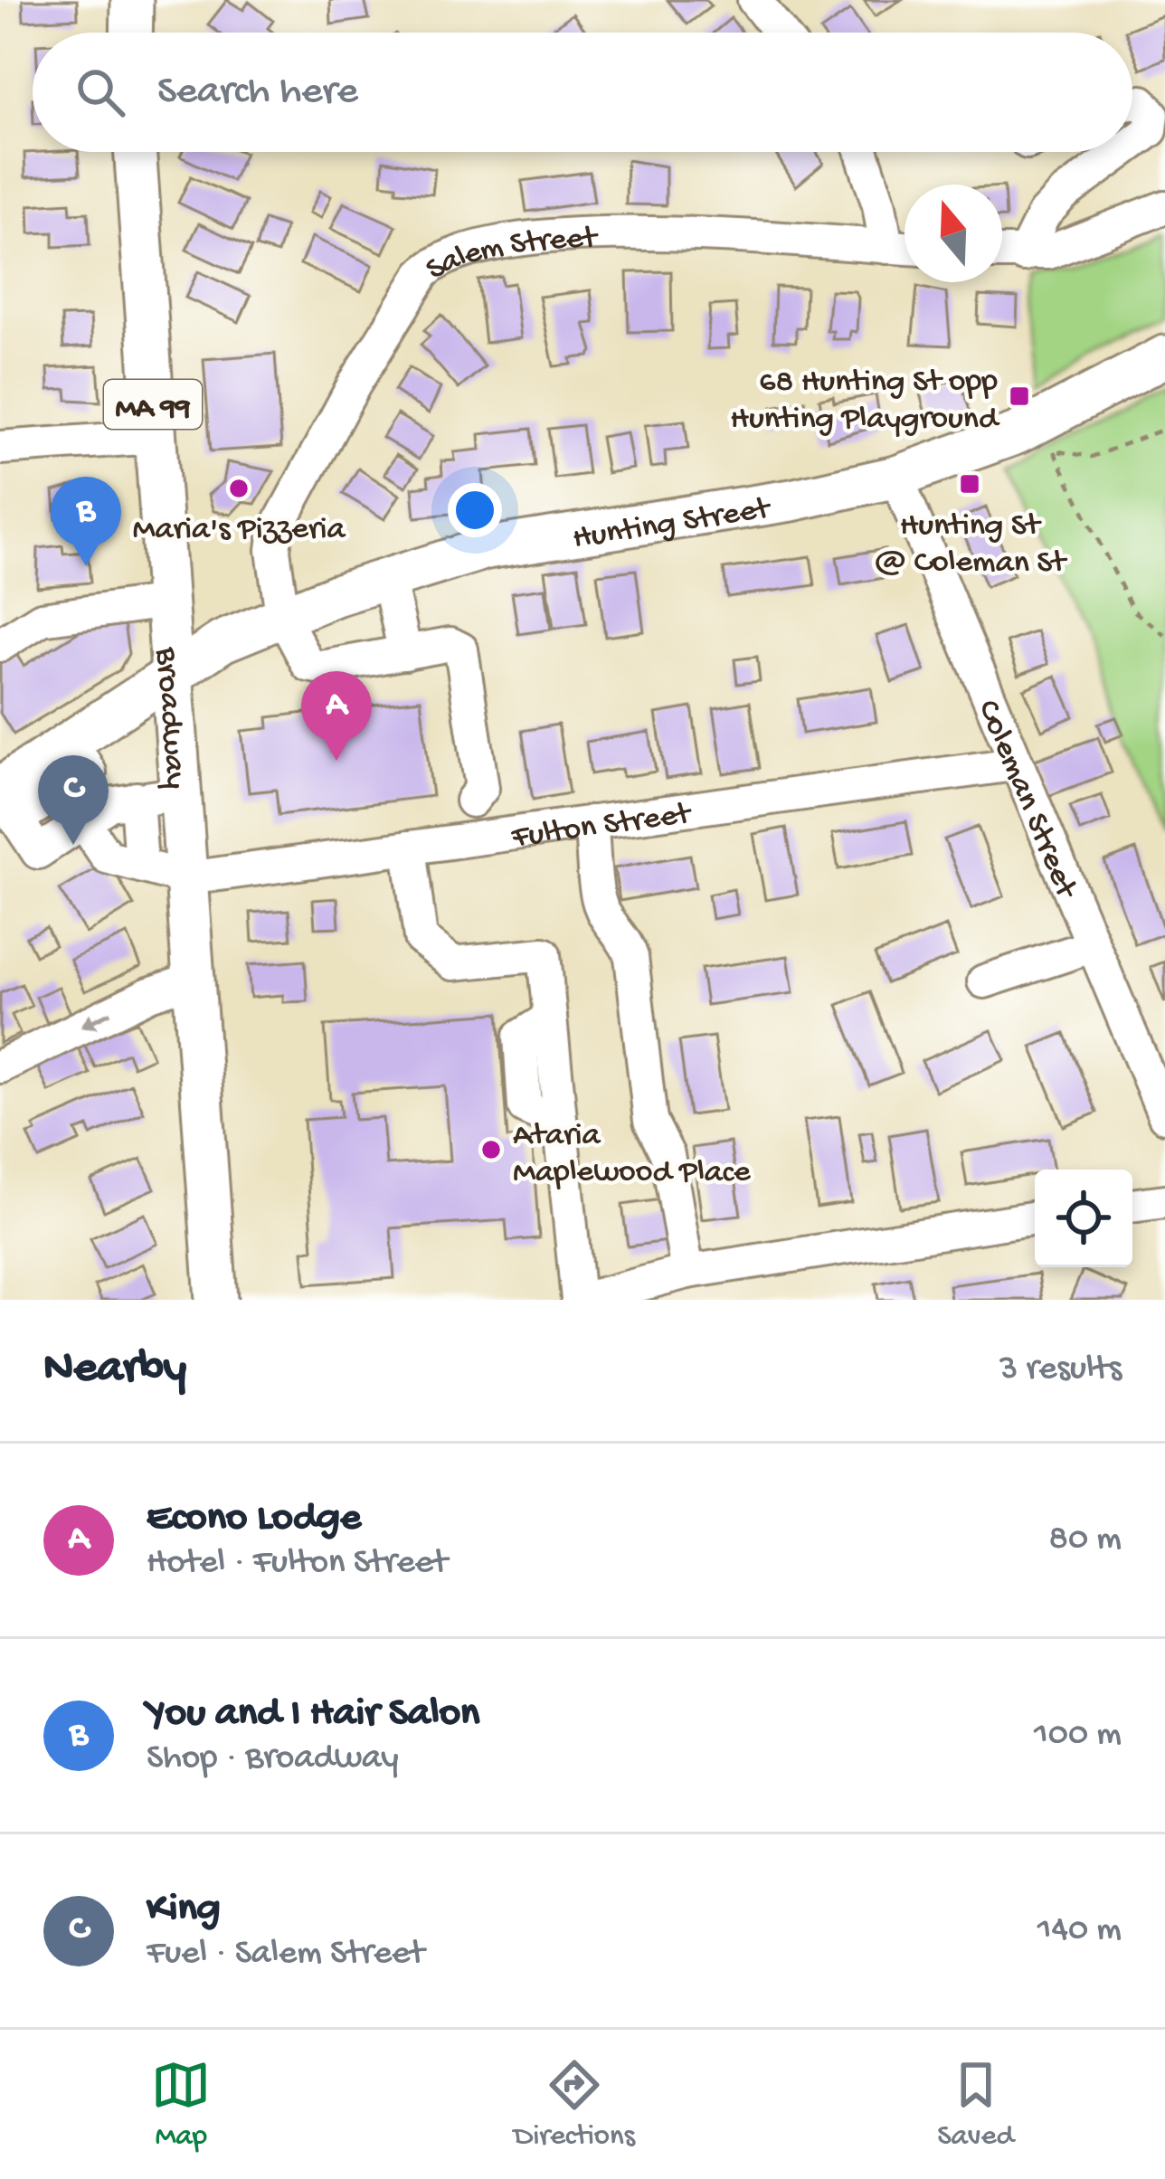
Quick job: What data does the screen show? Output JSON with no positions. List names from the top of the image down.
{
  "streets": {
    "main road": ["MA 99", "Hunting Street", "Broadway"],
    "street": ["Salem Street", "Coleman Street", "Fulton Street"]
  },
  "crossings": [
    ["Salem Street", "Hunting Street"],
    ["Hunting Street", "Broadway"],
    ["Hunting Street", "Coleman Street"],
    ["Broadway", "Fulton Street"],
    ["Coleman Street", "Fulton Street"]
  ],
  "places": {
    "transit": ["68 Hunting St opp Hunting Playground", "Hunting St @ Coleman St"],
    "other": ["Maria's Pizzeria", "Ataria Maplewood Place"]
  },
  "north": "top",
  "page": {
    "search": "Search here",
    "pins": ["B", "A", "C"],
    "heading": ["Nearby", "3 results"],
    "list": [
      {
        "mark": "A",
        "name": "Econo Lodge",
        "note": "Hotel · Fulton Street",
        "value": "80 m"
      },
      {
        "mark": "B",
        "name": "You and I Hair Salon",
        "note": "Shop · Broadway",
        "value": "100 m"
      },
      {
        "mark": "C",
        "name": "King",
        "note": "Fuel · Salem Street",
        "value": "140 m"
      }
    ],
    "nav": ["Map", "Directions", "Saved"]
  }
}
